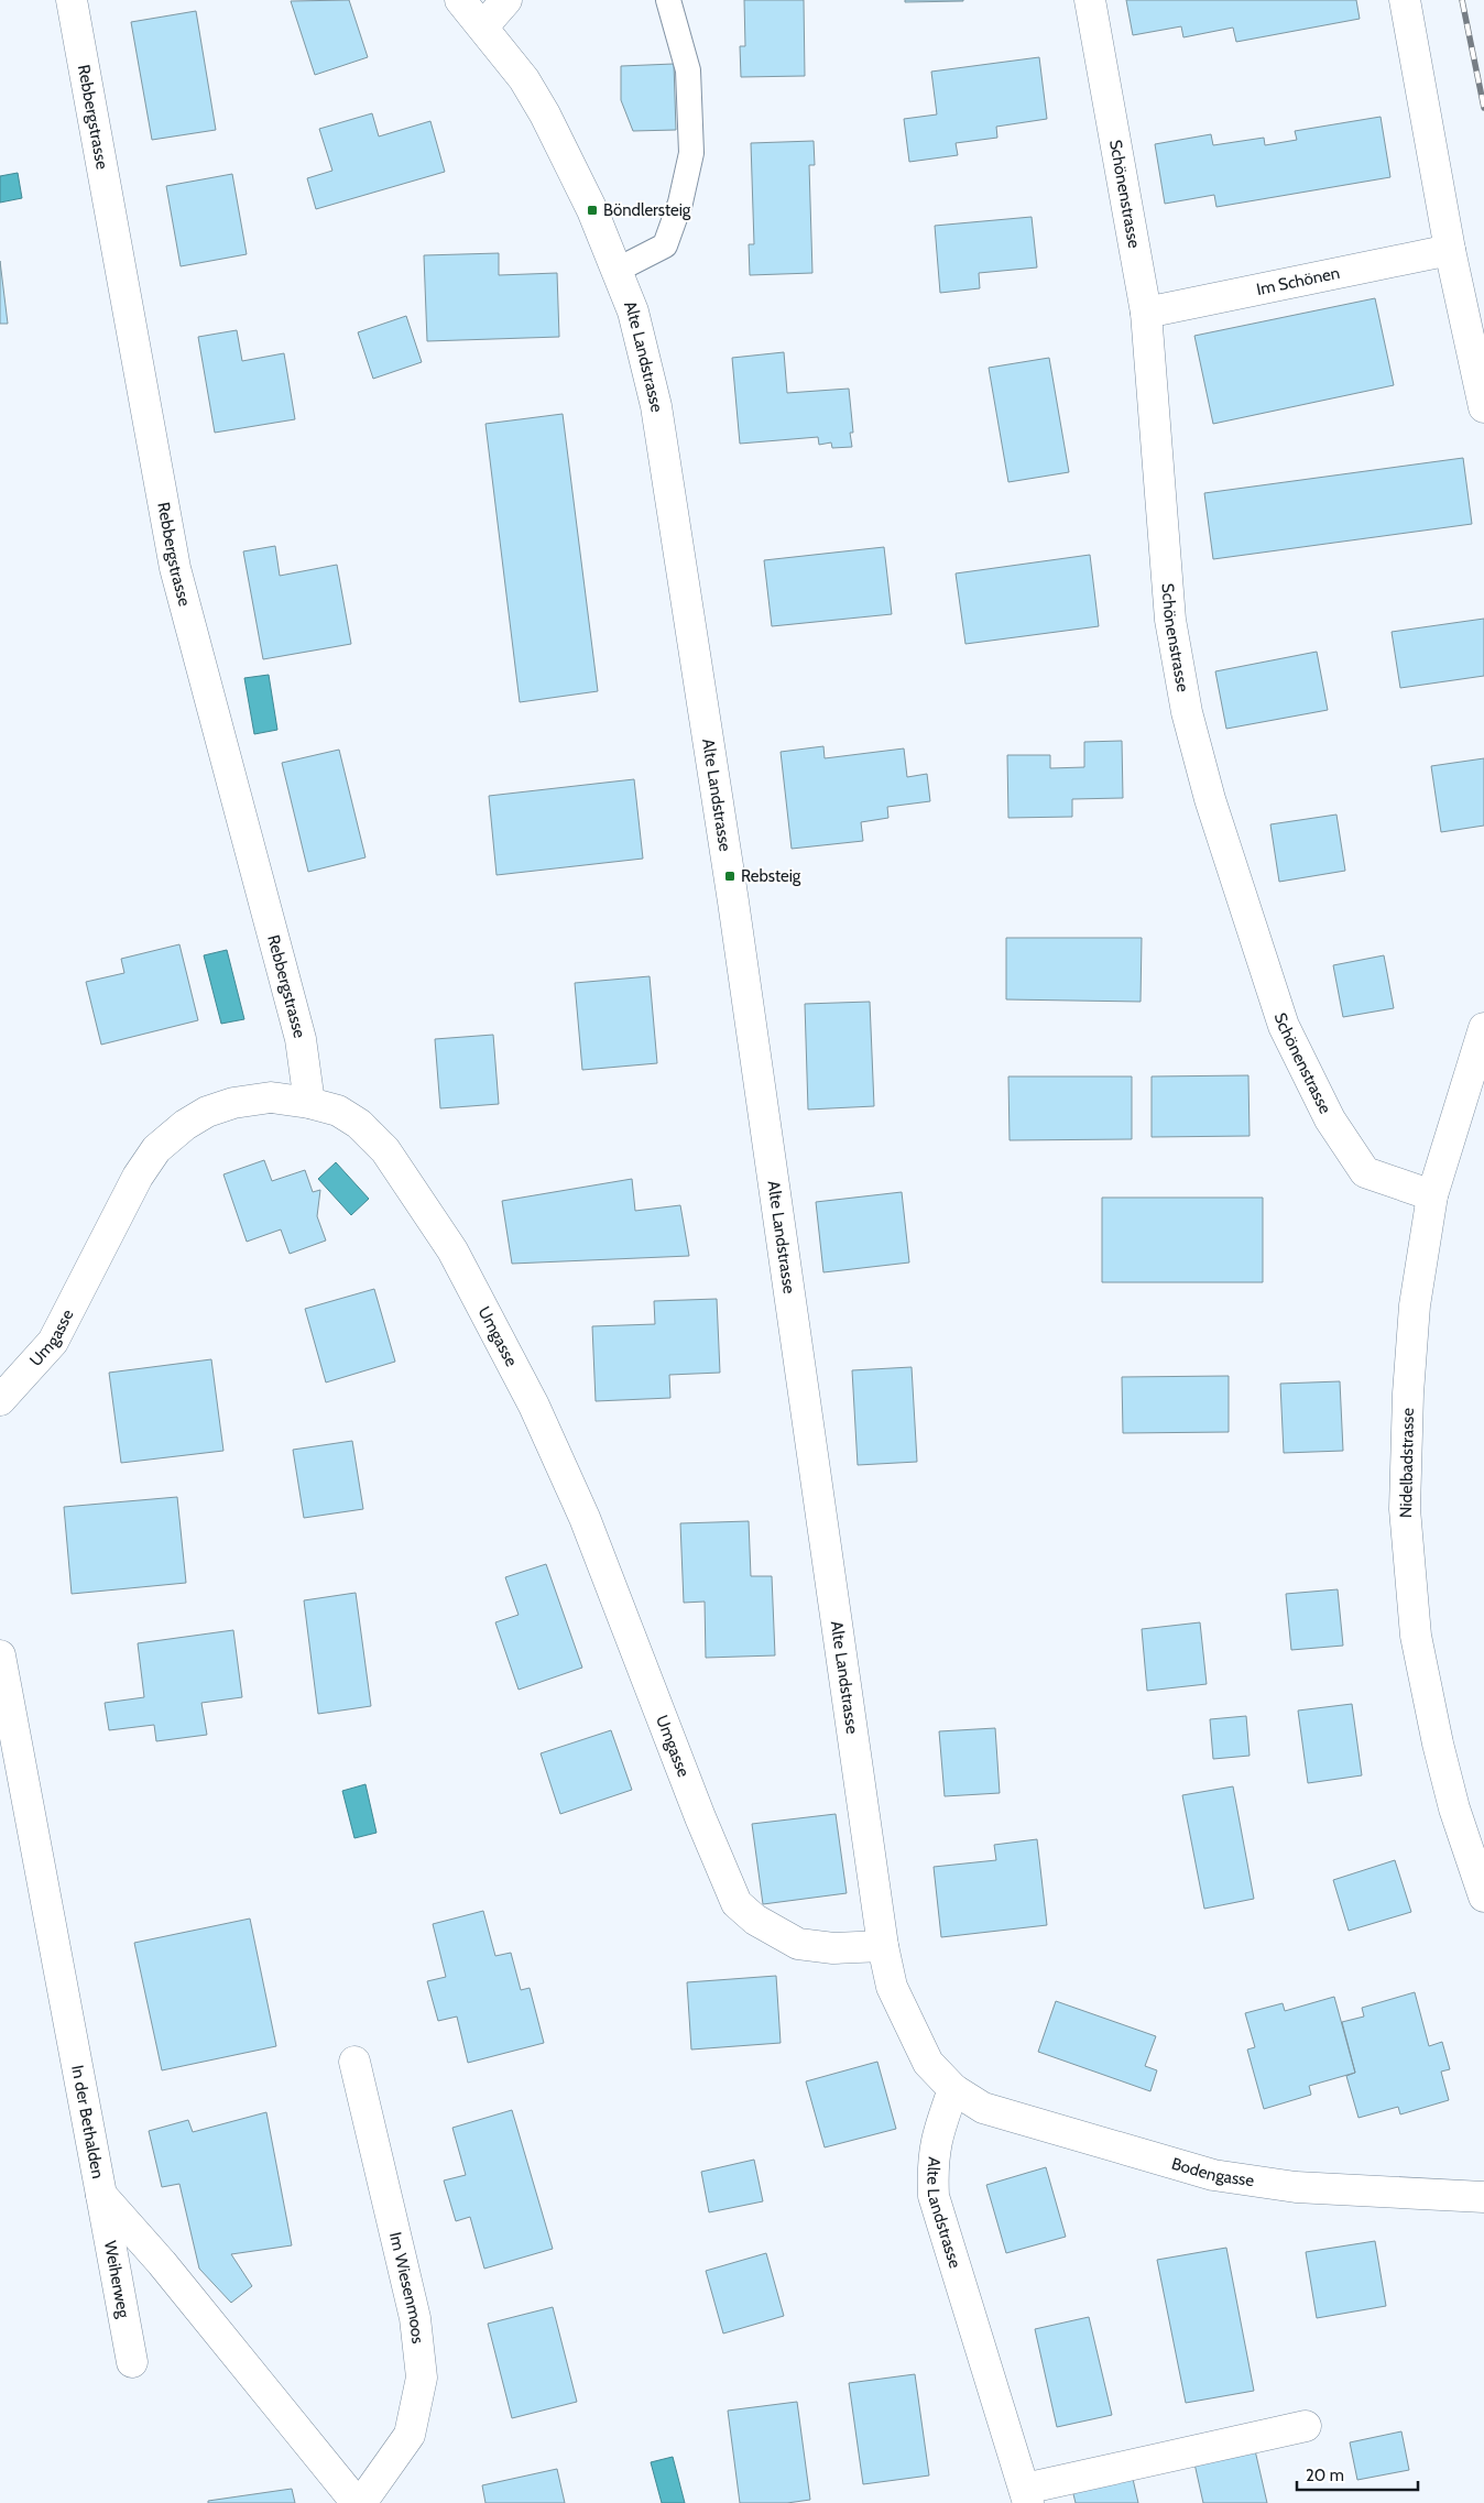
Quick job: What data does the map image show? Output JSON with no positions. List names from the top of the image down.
{
  "streets": {
    "street": [
      "Rebbergstrasse",
      "Schönenstrasse",
      "Im Schönen",
      "Alte Landstrasse",
      "Umgasse",
      "Nidelbadstrasse",
      "In der Bethalden",
      "Bodengasse",
      "Weiherweg",
      "Im Wiesenmoos"
    ]
  },
  "crossings": [
    ["Rebbergstrasse", "Umgasse"],
    ["Schönenstrasse", "Im Schönen"],
    ["Schönenstrasse", "Nidelbadstrasse"],
    ["Alte Landstrasse", "Umgasse"],
    ["Alte Landstrasse", "Bodengasse"],
    ["In der Bethalden", "Weiherweg"]
  ],
  "places": {
    "transit": ["Böndlersteig", "Rebsteig"]
  },
  "scale_bar": "20 m"
}
